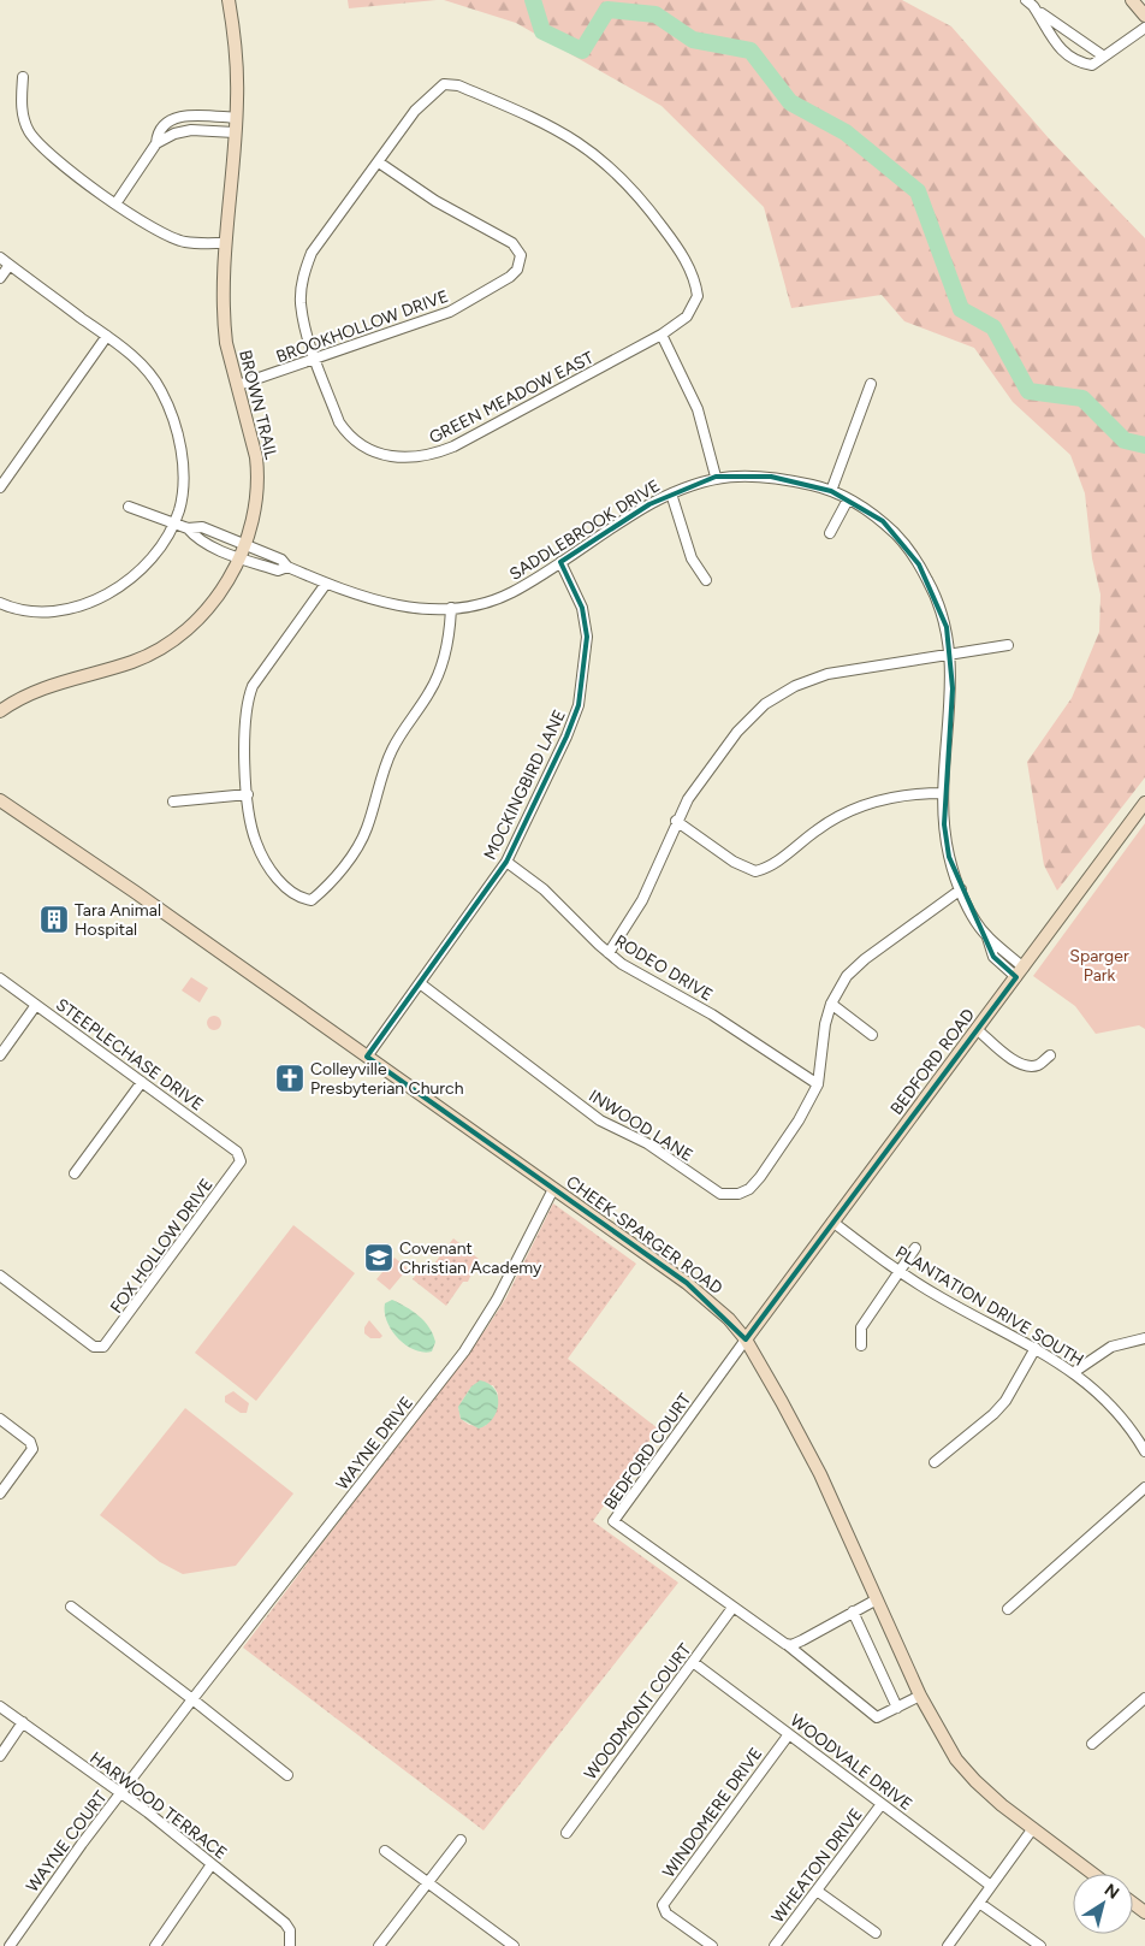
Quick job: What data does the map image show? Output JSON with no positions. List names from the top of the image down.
{
  "streets": {
    "main road": ["BROWN TRAIL", "BEDFORD ROAD", "CHEEK-SPARGER ROAD"],
    "street": [
      "BROOKHOLLOW DRIVE",
      "GREEN MEADOW EAST",
      "SADDLEBROOK DRIVE",
      "MOCKINGBIRD LANE",
      "RODEO DRIVE",
      "STEEPLECHASE DRIVE",
      "INWOOD LANE",
      "FOX HOLLOW DRIVE",
      "PLANTATION DRIVE SOUTH",
      "WAYNE DRIVE",
      "BEDFORD COURT",
      "WOODMONT COURT",
      "WOODVALE DRIVE",
      "HARWOOD TERRACE",
      "WINDOMERE DRIVE",
      "WAYNE COURT",
      "WHEATON DRIVE"
    ]
  },
  "crossings": [
    ["BROOKHOLLOW DRIVE", "GREEN MEADOW EAST"],
    ["BROOKHOLLOW DRIVE", "BROWN TRAIL"],
    ["BROWN TRAIL", "SADDLEBROOK DRIVE"],
    ["SADDLEBROOK DRIVE", "MOCKINGBIRD LANE"],
    ["SADDLEBROOK DRIVE", "BEDFORD ROAD"],
    ["SADDLEBROOK DRIVE", "INWOOD LANE"],
    ["MOCKINGBIRD LANE", "RODEO DRIVE"],
    ["MOCKINGBIRD LANE", "INWOOD LANE"],
    ["MOCKINGBIRD LANE", "CHEEK-SPARGER ROAD"],
    ["RODEO DRIVE", "INWOOD LANE"],
    ["STEEPLECHASE DRIVE", "FOX HOLLOW DRIVE"],
    ["BEDFORD ROAD", "CHEEK-SPARGER ROAD"],
    ["BEDFORD ROAD", "PLANTATION DRIVE SOUTH"],
    ["BEDFORD ROAD", "BEDFORD COURT"],
    ["CHEEK-SPARGER ROAD", "WAYNE DRIVE"],
    ["CHEEK-SPARGER ROAD", "BEDFORD COURT"],
    ["WAYNE DRIVE", "WAYNE COURT"],
    ["BEDFORD COURT", "WOODMONT COURT"],
    ["WOODMONT COURT", "WOODVALE DRIVE"],
    ["WOODVALE DRIVE", "WINDOMERE DRIVE"],
    ["WOODVALE DRIVE", "WHEATON DRIVE"],
    ["HARWOOD TERRACE", "WAYNE COURT"]
  ],
  "parks": ["Sparger Park"],
  "places": {
    "building": ["Tara Animal Hospital"],
    "church": ["Colleyville Presbyterian Church"],
    "school or university": ["Covenant Christian Academy"]
  },
  "north": "top right"
}
